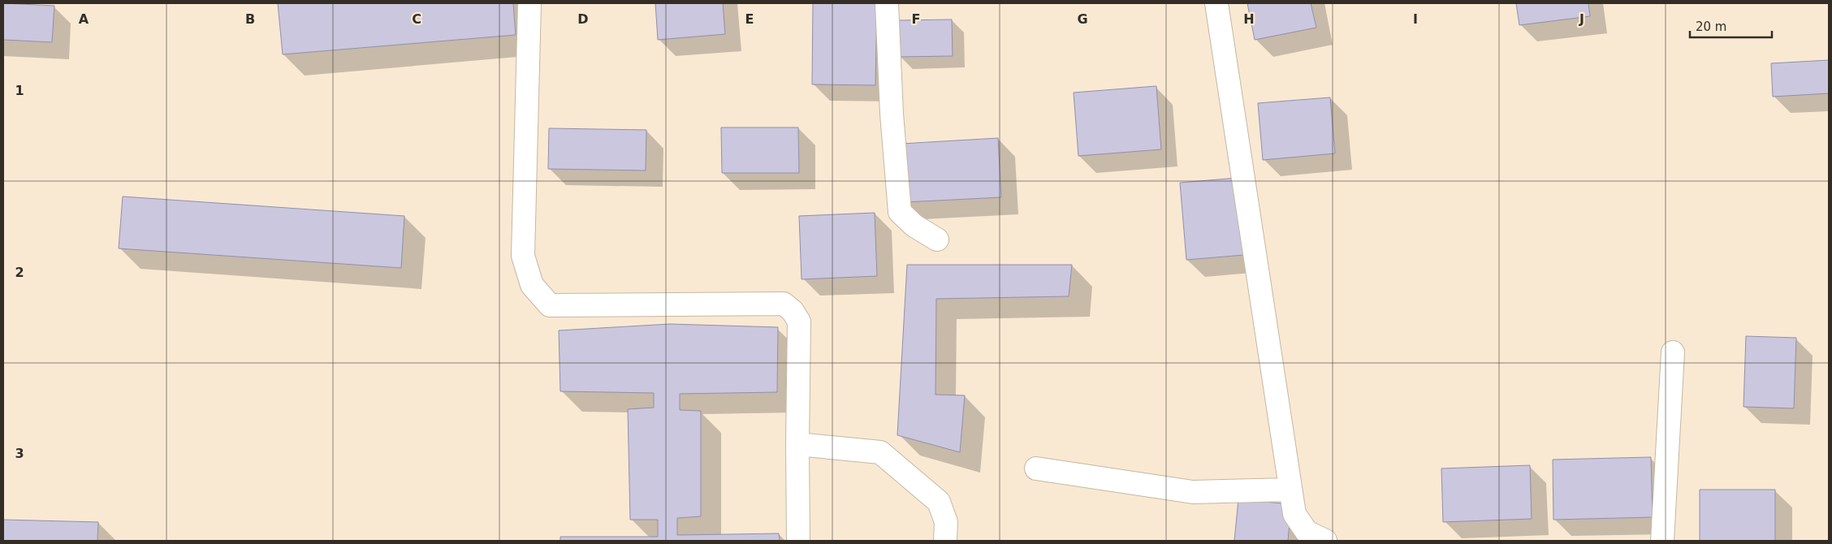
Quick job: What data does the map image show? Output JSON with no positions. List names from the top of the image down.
{
  "scale_bar": "20 m",
  "grid": {
    "columns": [
      "A",
      "B",
      "C",
      "D",
      "E",
      "F",
      "G",
      "H",
      "I",
      "J"
    ],
    "rows": ["1", "2", "3"]
  }
}
